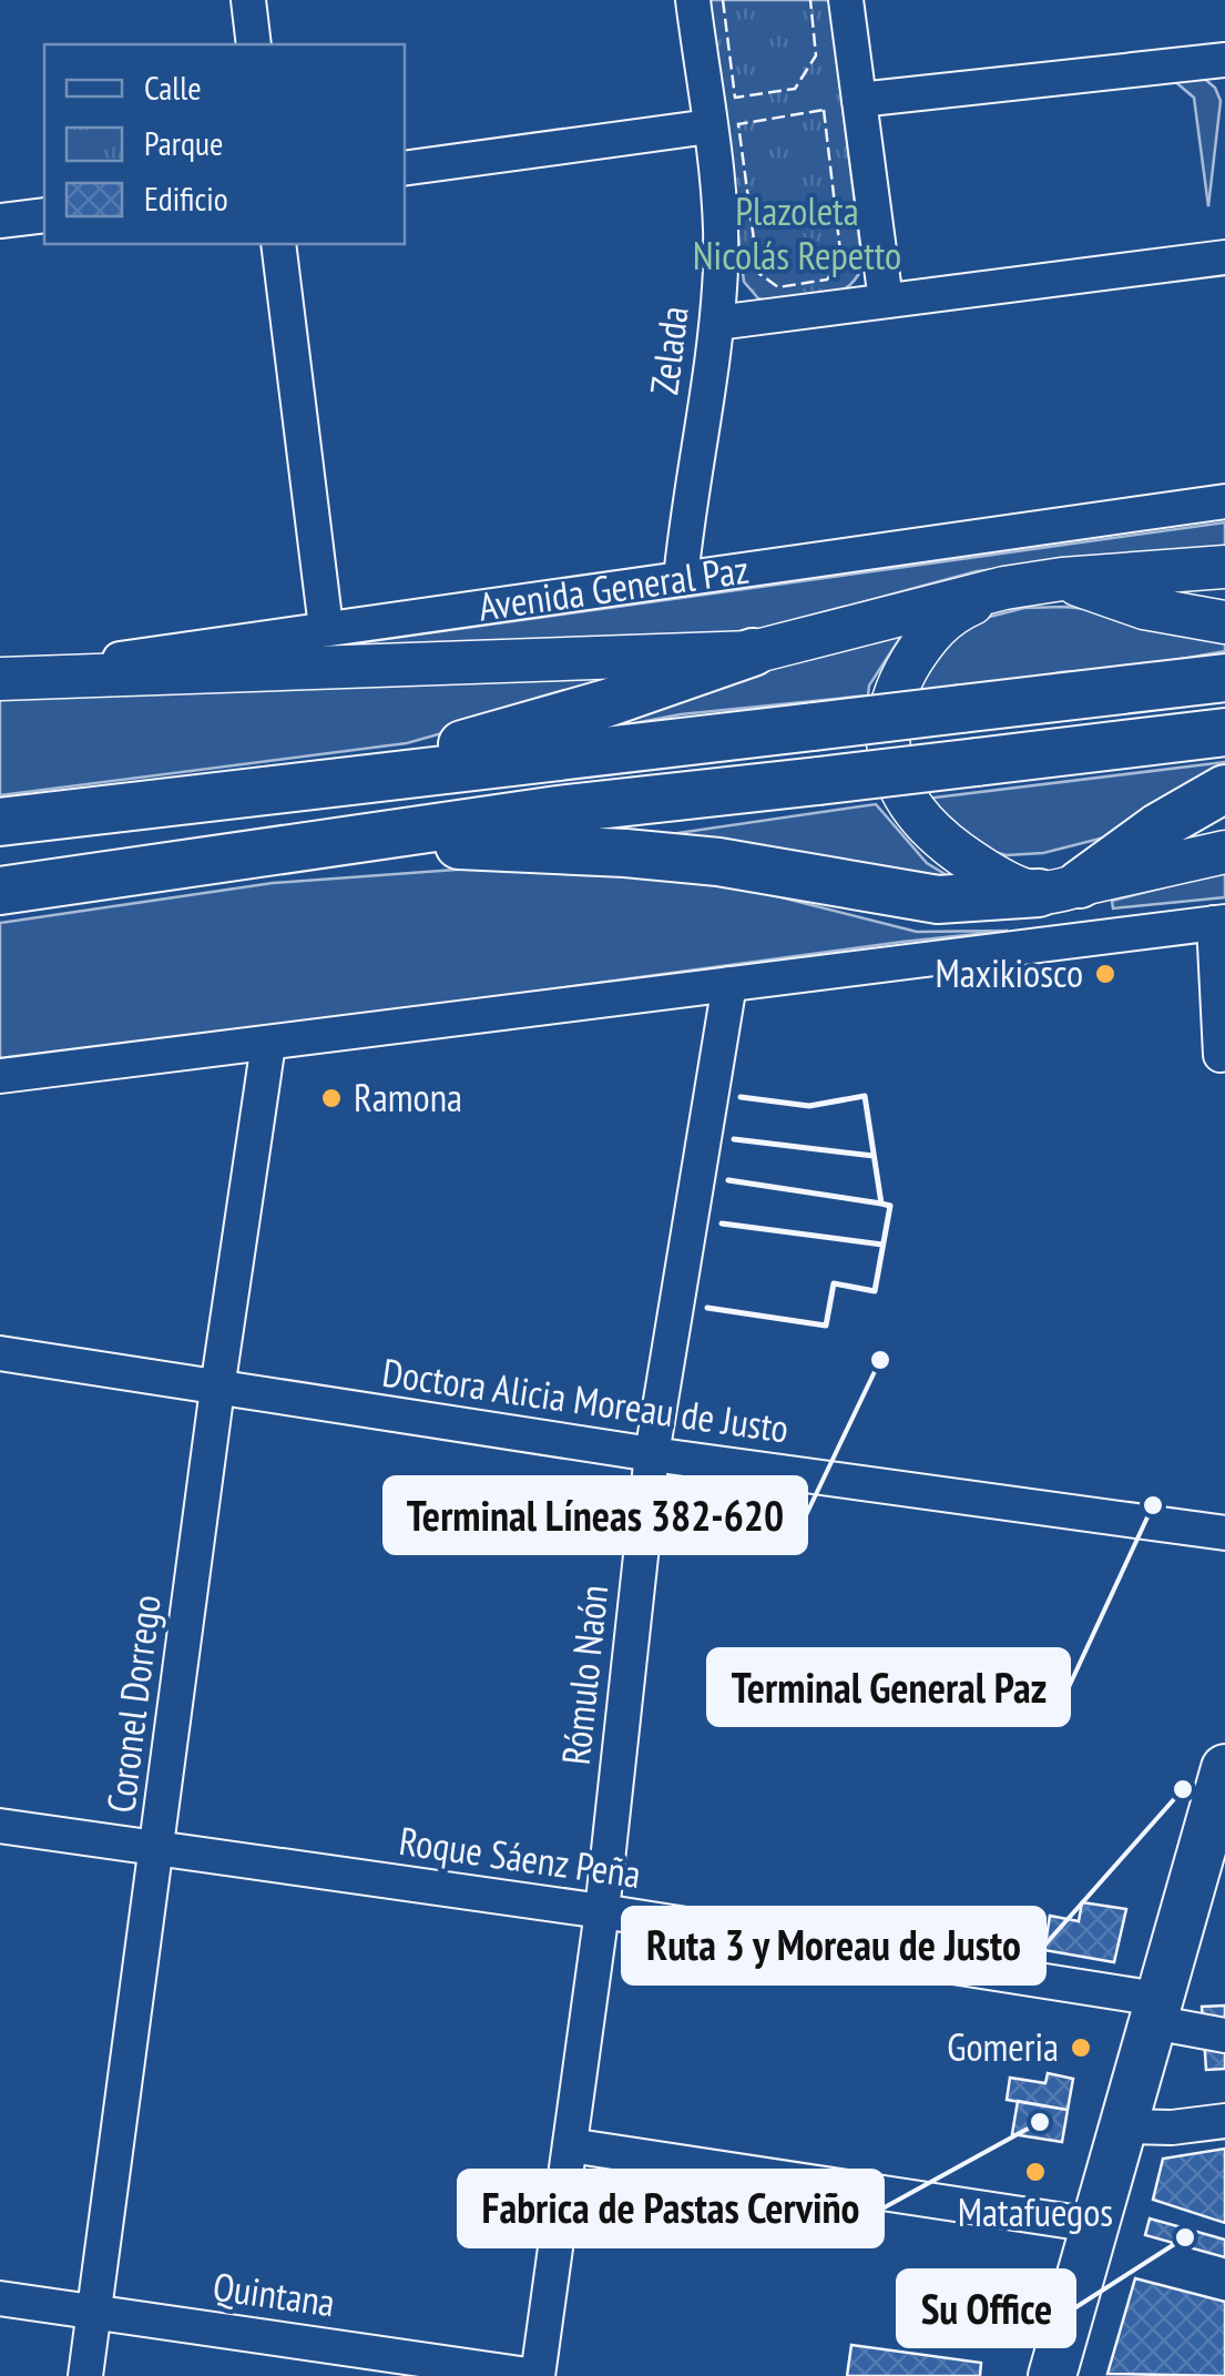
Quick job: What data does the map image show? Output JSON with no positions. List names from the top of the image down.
{
  "streets": {
    "street": [
      "Zelada",
      "Avenida General Paz",
      "Doctora Alicia Moreau de Justo",
      "Rómulo Naón",
      "Coronel Dorrego",
      "Roque Sáenz Peña",
      "Quintana"
    ]
  },
  "crossings": [
    ["Zelada", "Avenida General Paz"],
    ["Doctora Alicia Moreau de Justo", "Rómulo Naón"],
    ["Doctora Alicia Moreau de Justo", "Coronel Dorrego"],
    ["Rómulo Naón", "Roque Sáenz Peña"],
    ["Rómulo Naón", "Quintana"],
    ["Coronel Dorrego", "Roque Sáenz Peña"],
    ["Coronel Dorrego", "Quintana"]
  ],
  "parks": ["Plazoleta Nicolás Repetto"],
  "places": [
    "Maxikiosco",
    "Ramona",
    "Terminal Líneas 382-620",
    "Terminal General Paz",
    "Ruta 3 y Moreau de Justo",
    "Gomeria",
    "Fabrica de Pastas Cerviño",
    "Matafuegos",
    "Su Office"
  ],
  "legend": ["Calle", "Parque", "Edificio"]
}
